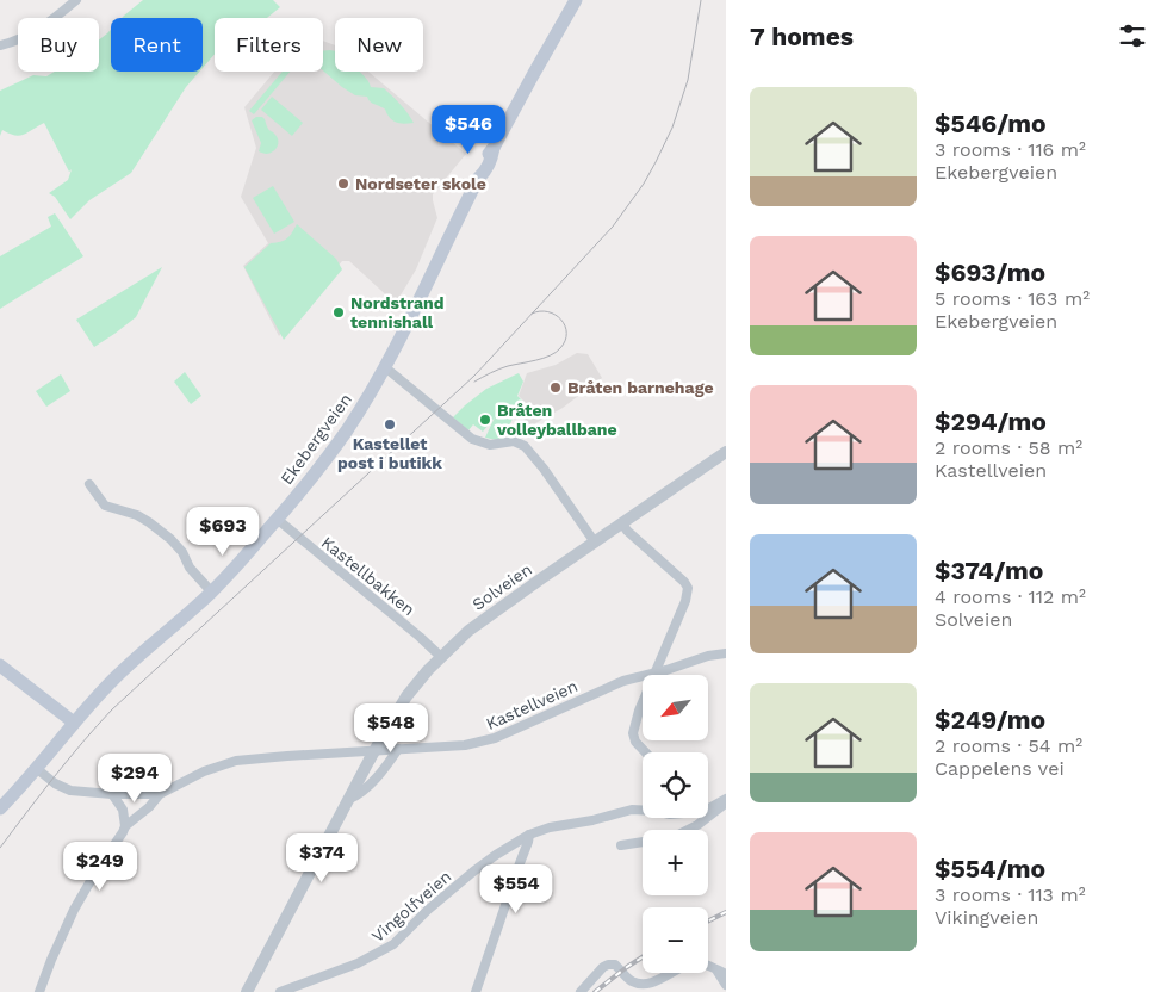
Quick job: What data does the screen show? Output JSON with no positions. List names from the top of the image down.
{
  "streets": {
    "main road": ["Ekebergveien"],
    "street": [
      "Kastellbakken",
      "Solveien",
      "Kastellveien",
      "Vingolfveien"
    ]
  },
  "crossings": [
    ["Ekebergveien", "Kastellbakken"],
    ["Ekebergveien", "Kastellveien"],
    ["Kastellbakken", "Solveien"],
    ["Solveien", "Kastellveien"]
  ],
  "places": [
    "Nordseter skole",
    "Nordstrand tennishall",
    "Bråten barnehage",
    "Bråten volleyballbane",
    "Kastellet post i butikk"
  ],
  "north": "bottom left",
  "page": {
    "heading": "7 homes",
    "chip": [
      "Buy",
      "Rent",
      "Filters",
      "New"
    ],
    "list": [
      {
        "name": "$546/mo",
        "note": "3 rooms · 116 m² · Ekebergveien"
      },
      {
        "name": "$693/mo",
        "note": "5 rooms · 163 m² · Ekebergveien"
      },
      {
        "name": "$294/mo",
        "note": "2 rooms · 58 m² · Kastellveien"
      },
      {
        "name": "$374/mo",
        "note": "4 rooms · 112 m² · Solveien"
      },
      {
        "name": "$249/mo",
        "note": "2 rooms · 54 m² · Cappelens vei"
      },
      {
        "name": "$554/mo",
        "note": "3 rooms · 113 m² · Vikingveien"
      }
    ],
    "price": [
      "$546",
      "$693",
      "$548",
      "$294",
      "$374",
      "$249",
      "$554"
    ],
    "map_buttons": ["+", "−"]
  }
}
